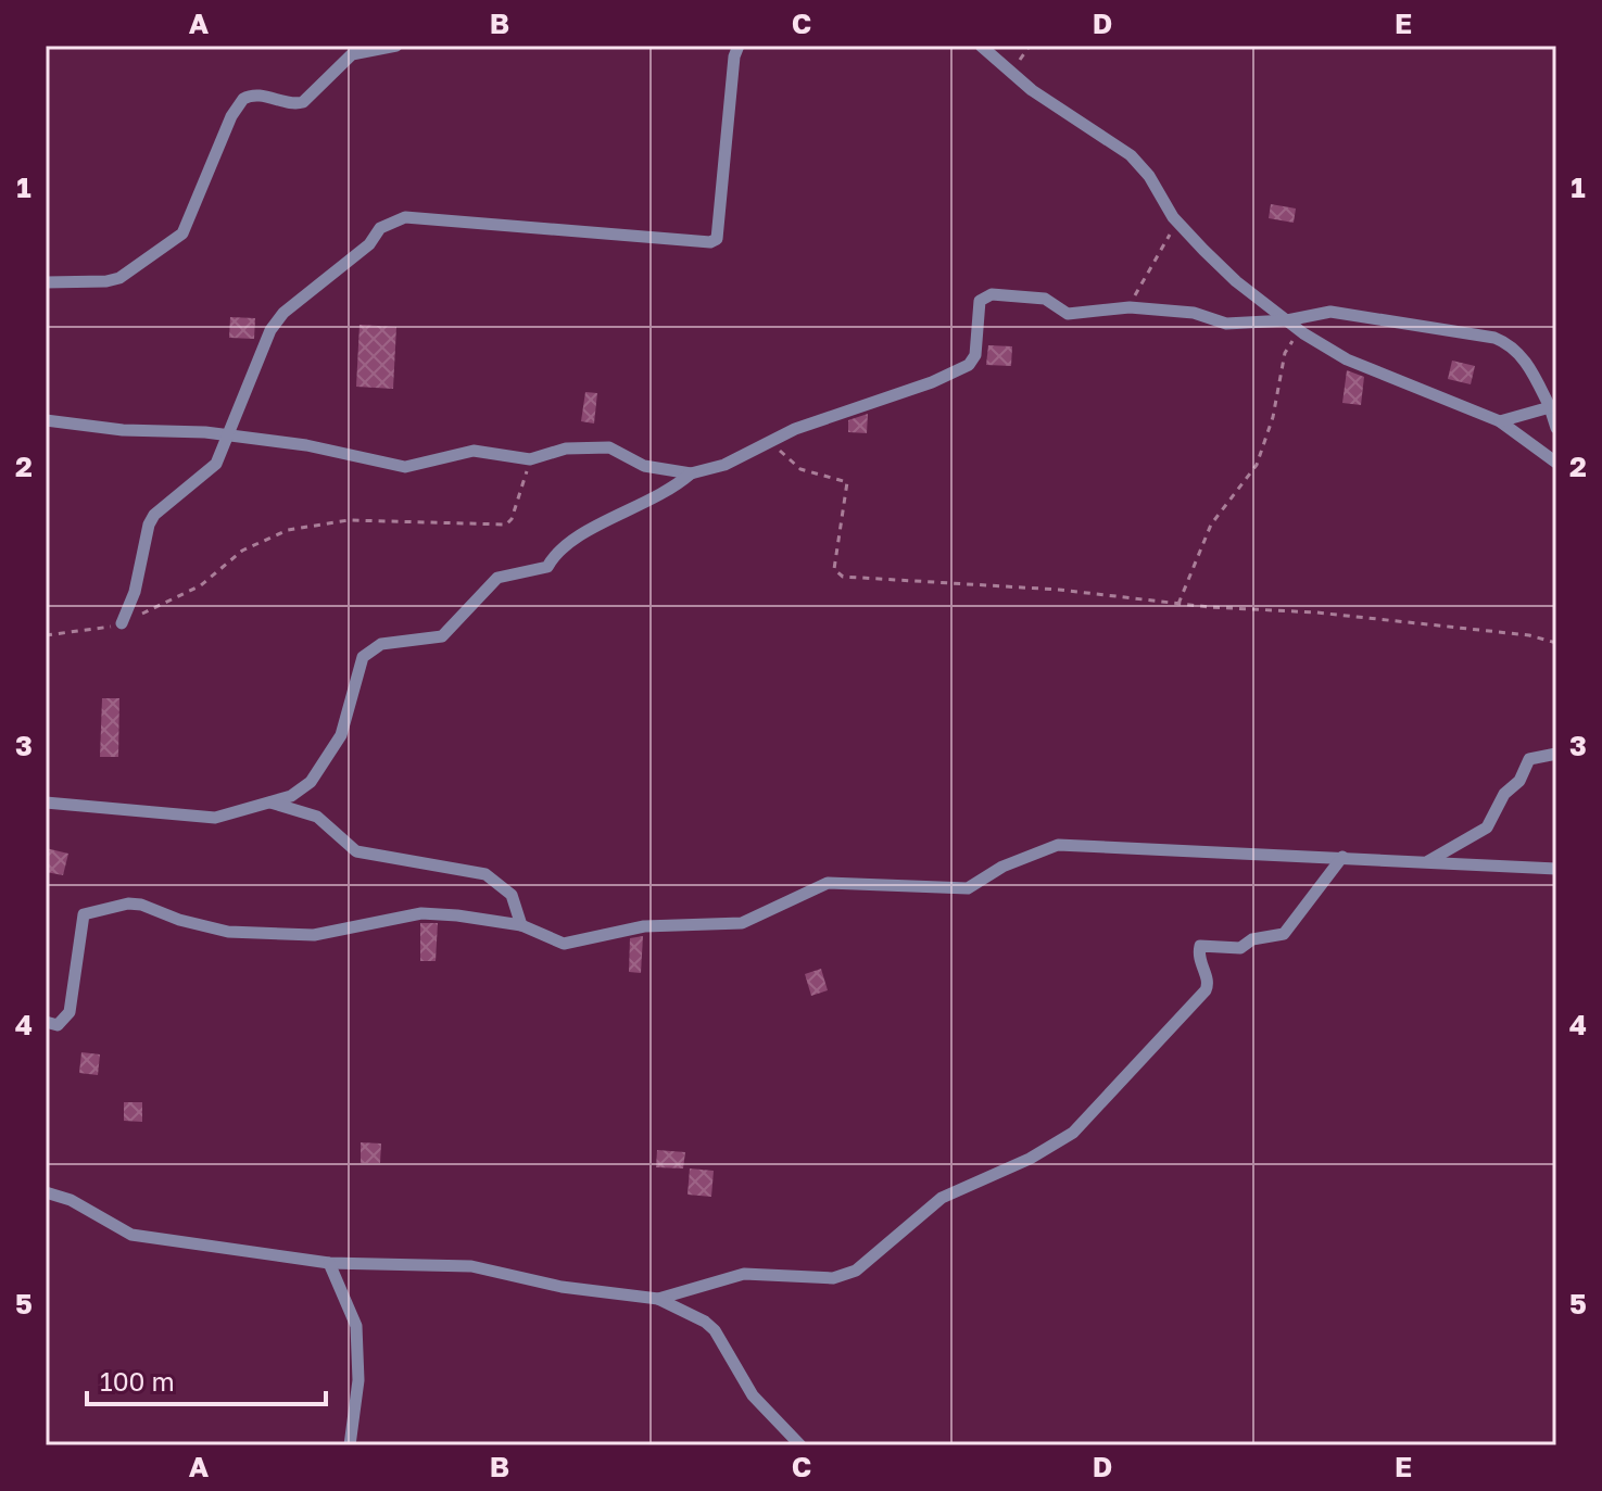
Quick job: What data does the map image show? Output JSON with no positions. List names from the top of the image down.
{
  "scale_bar": "100 m",
  "grid": {
    "columns": [
      "A",
      "B",
      "C",
      "D",
      "E"
    ],
    "rows": [
      "1",
      "2",
      "3",
      "4",
      "5"
    ]
  }
}
